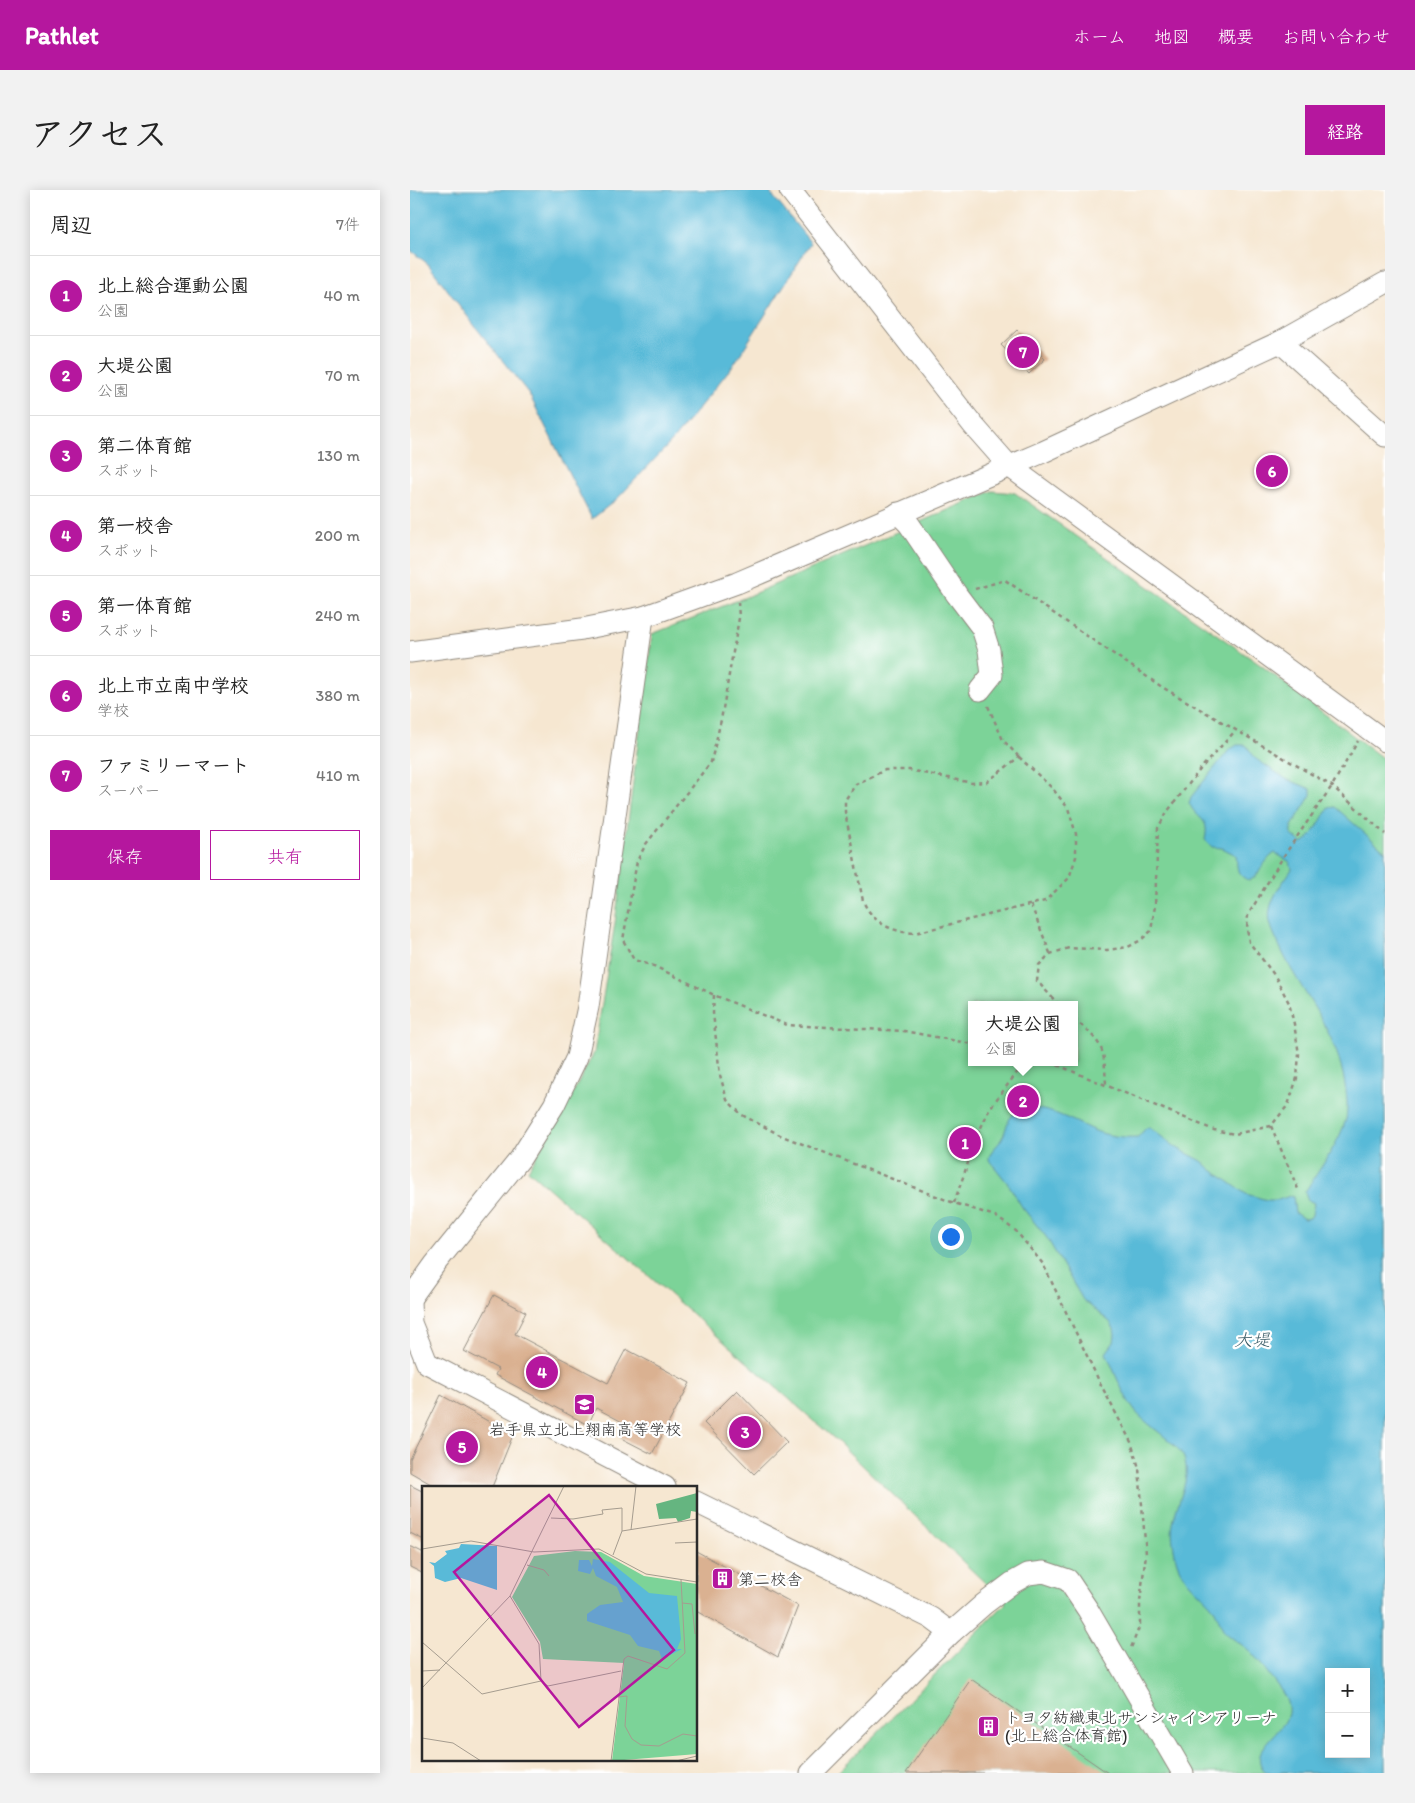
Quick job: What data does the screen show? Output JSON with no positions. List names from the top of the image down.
{
  "water": ["大堤"],
  "places": {
    "school or university": ["岩手県立北上翔南高等学校"],
    "building": ["第二校舎", "トヨタ紡織東北サンシャインアリーナ (北上総合体育館)"]
  },
  "page": {
    "header": "Pathlet",
    "nav": [
      "ホーム",
      "地図",
      "概要",
      "お問い合わせ"
    ],
    "title": "アクセス",
    "buttons": [
      "経路",
      ["保存", "共有"]
    ],
    "heading": ["周辺", "7件"],
    "list": [
      {
        "mark": "1",
        "name": "北上総合運動公園",
        "note": "公園",
        "value": "40 m"
      },
      {
        "mark": "2",
        "name": "大堤公園",
        "note": "公園",
        "value": "70 m"
      },
      {
        "mark": "3",
        "name": "第二体育館",
        "note": "スポット",
        "value": "130 m"
      },
      {
        "mark": "4",
        "name": "第一校舎",
        "note": "スポット",
        "value": "200 m"
      },
      {
        "mark": "5",
        "name": "第一体育館",
        "note": "スポット",
        "value": "240 m"
      },
      {
        "mark": "6",
        "name": "北上市立南中学校",
        "note": "学校",
        "value": "380 m"
      },
      {
        "mark": "7",
        "name": "ファミリーマート",
        "note": "スーパー",
        "value": "410 m"
      }
    ],
    "pins": [
      "7",
      "6",
      "2",
      "1",
      "4",
      "3",
      "5"
    ],
    "popup": ["大堤公園", "公園"],
    "map_buttons": ["+", "−"]
  }
}
